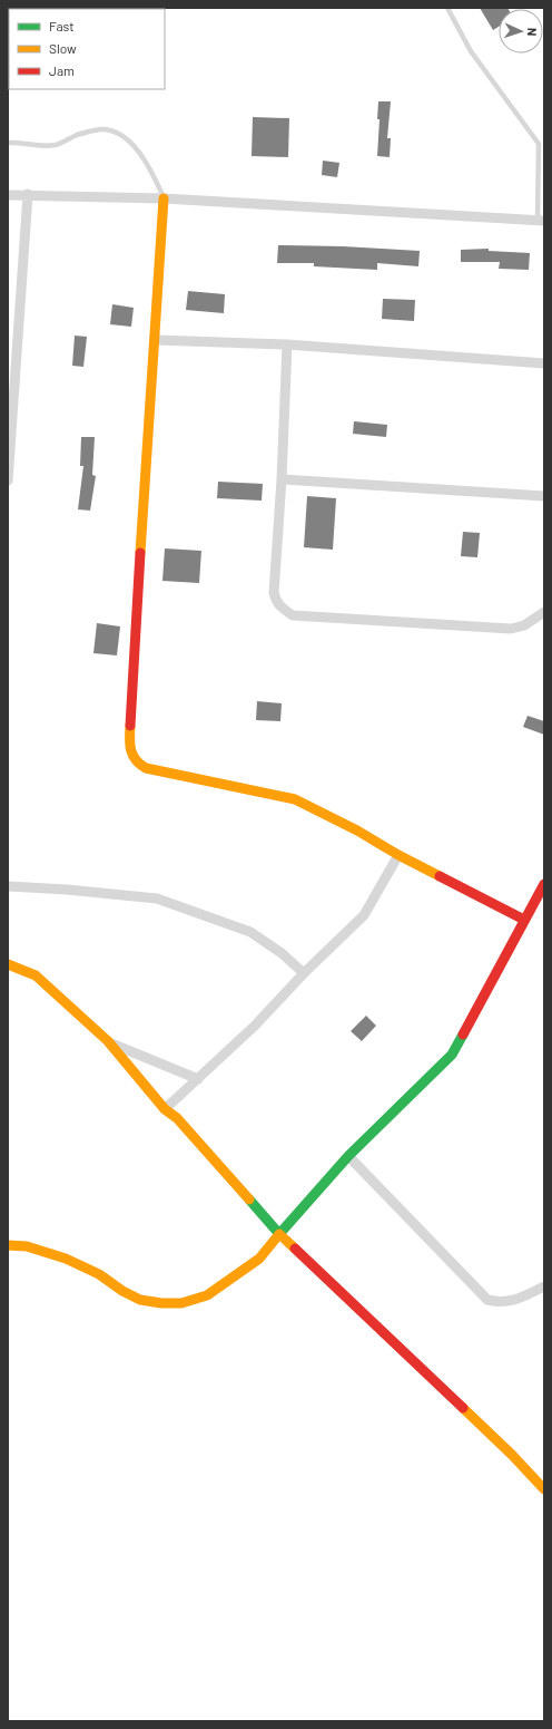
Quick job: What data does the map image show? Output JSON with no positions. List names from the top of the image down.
{
  "legend": ["Fast", "Slow", "Jam"],
  "north": "right"
}
